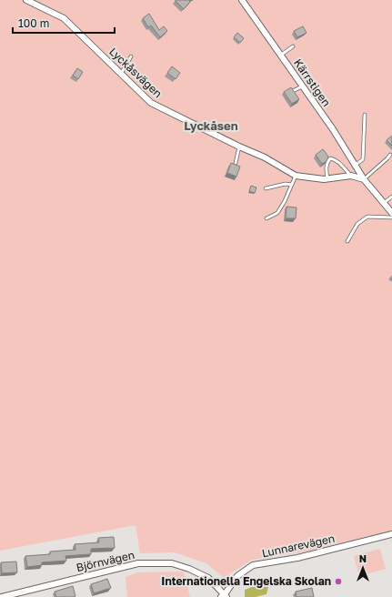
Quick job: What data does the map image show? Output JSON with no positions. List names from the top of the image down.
{
  "streets": {
    "street": [
      "Lyckåsvägen",
      "Kärrstigen",
      "Lunnarevägen",
      "Björnvägen"
    ]
  },
  "crossings": [
    ["Lyckåsvägen", "Kärrstigen"],
    ["Lunnarevägen", "Björnvägen"]
  ],
  "districts": ["Lyckåsen"],
  "places": ["Internationella Engelska Skolan"],
  "scale_bar": "100 m",
  "north": "top"
}
